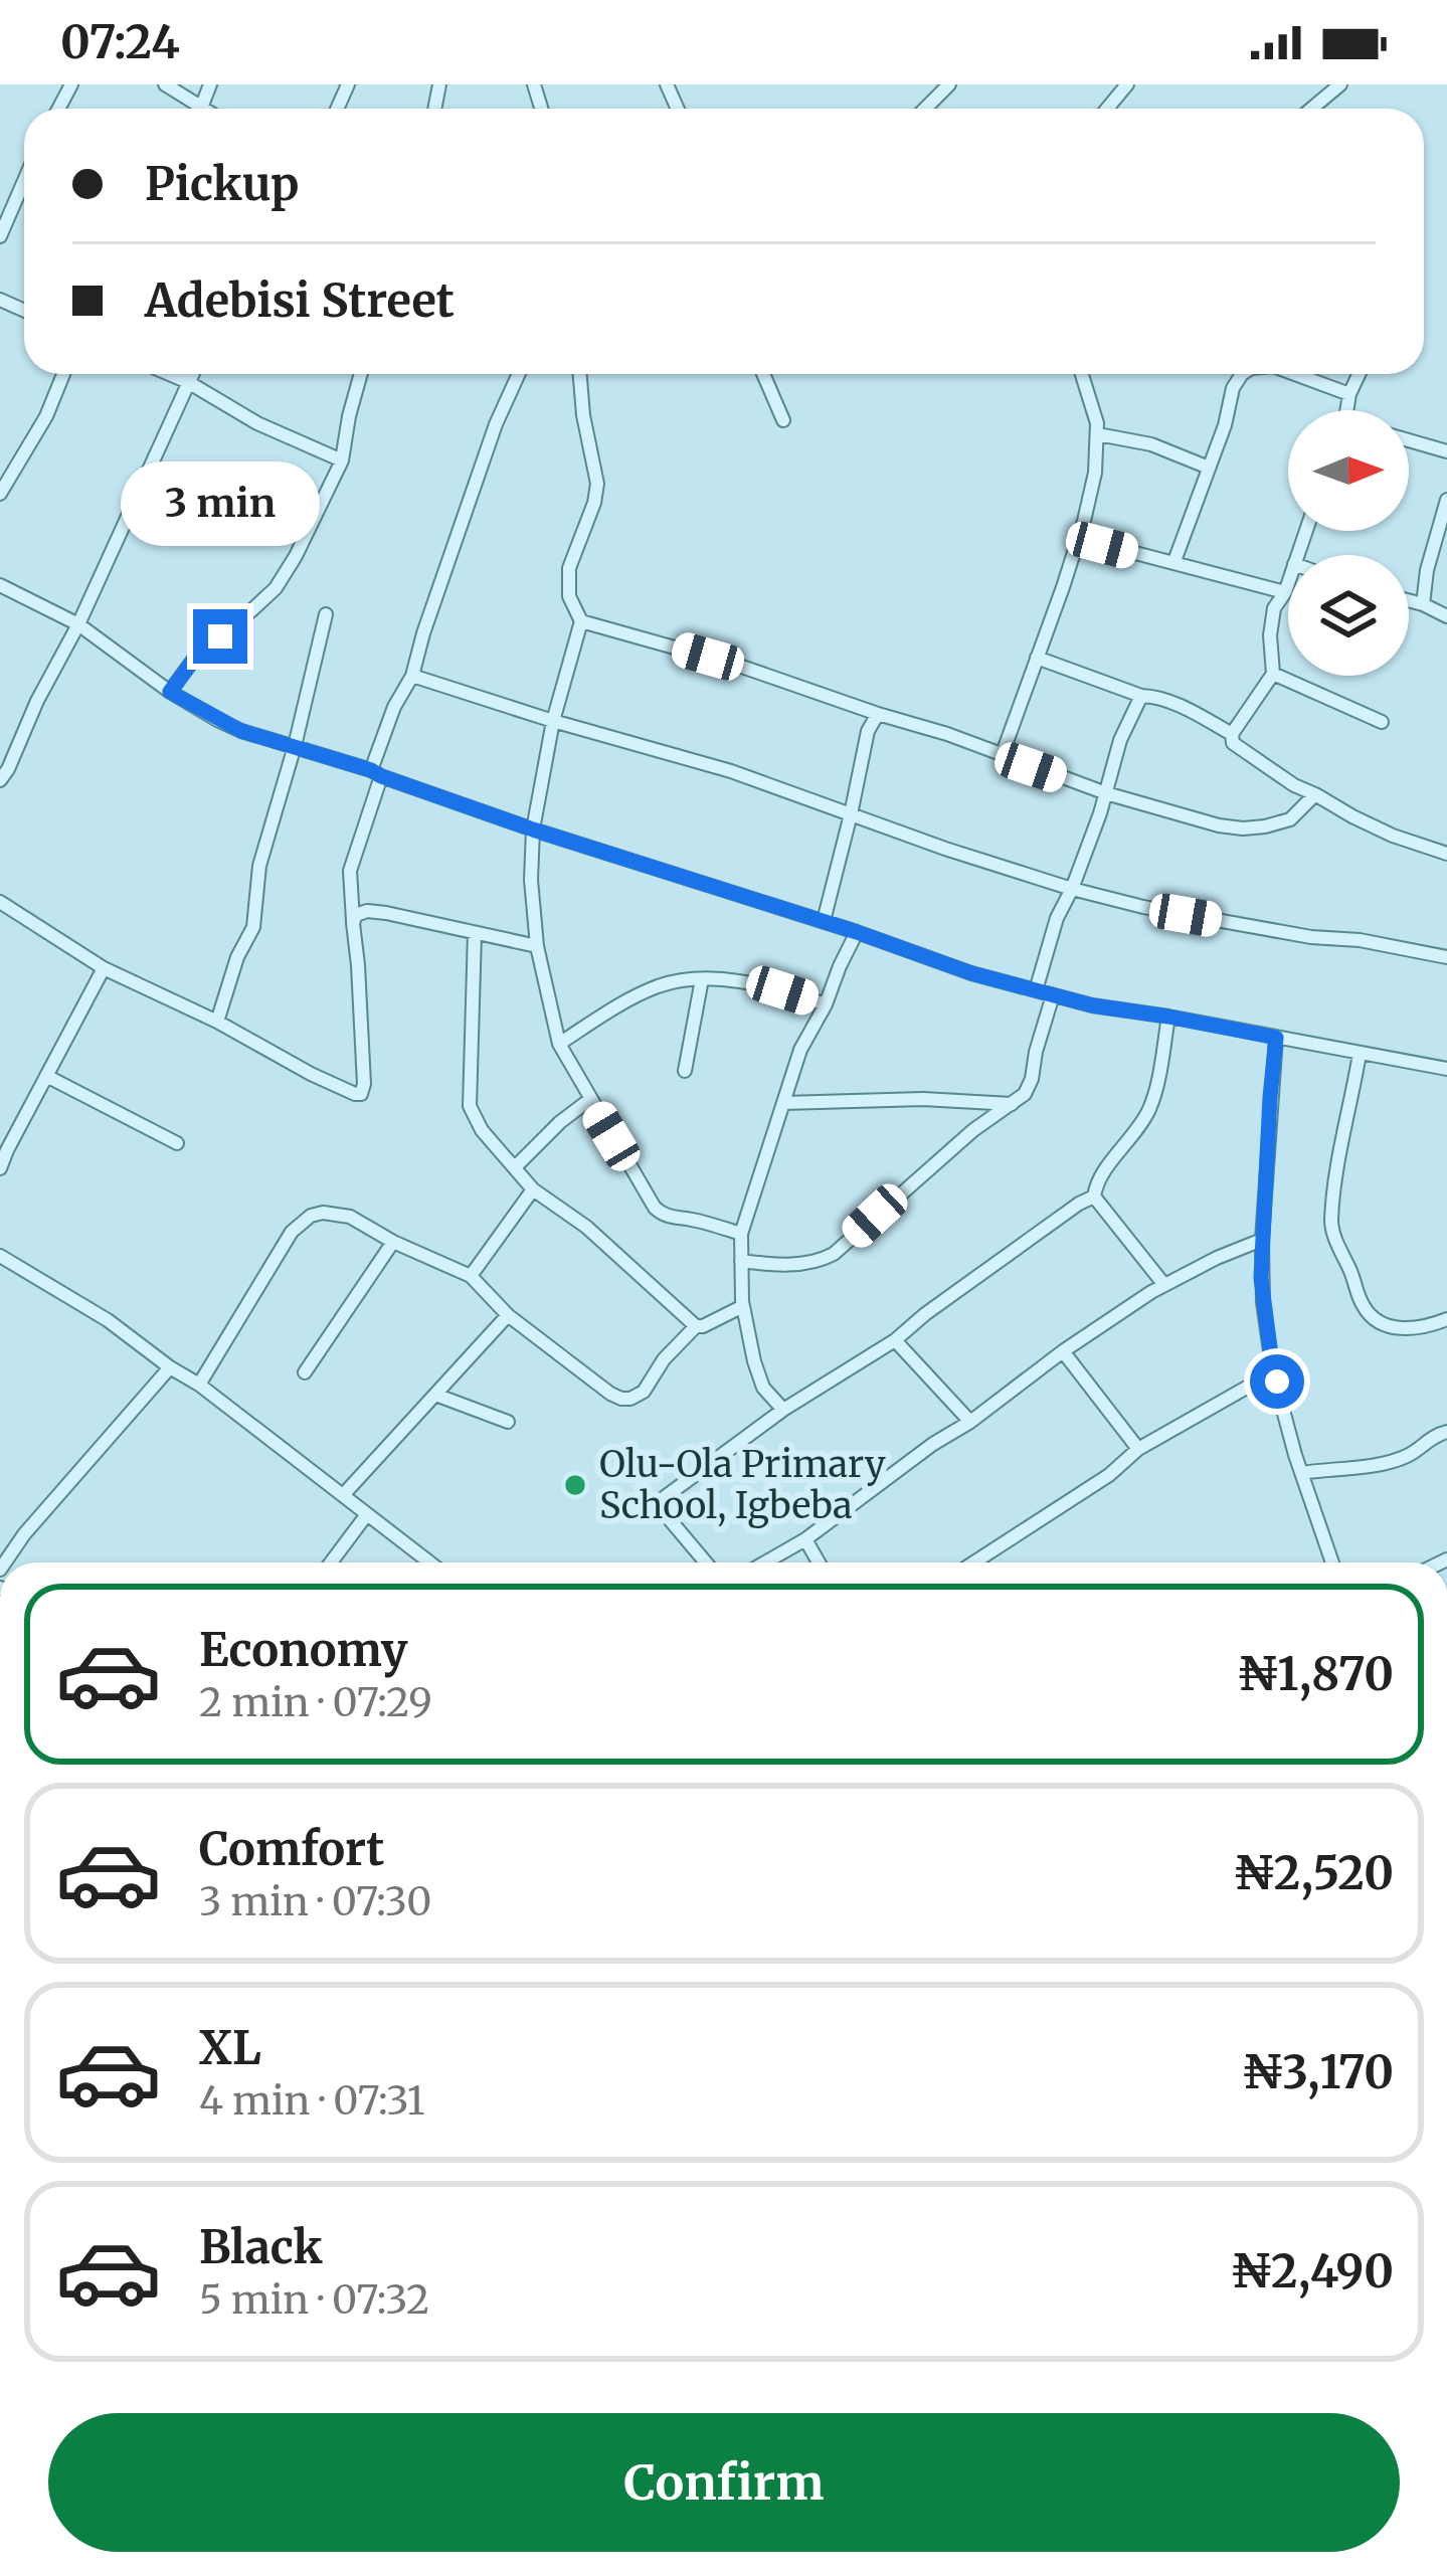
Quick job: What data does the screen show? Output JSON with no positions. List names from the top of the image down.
{
  "places": ["Olu-Ola Primary School, Igbeba"],
  "north": "right",
  "page": {
    "status": "07:24",
    "banner": ["Pickup", "Adebisi Street"],
    "bubble": "3 min",
    "list": [
      {
        "name": "Economy",
        "note": "2 min · 07:29",
        "value": "₦1,870"
      },
      {
        "name": "Comfort",
        "note": "3 min · 07:30",
        "value": "₦2,520"
      },
      {
        "name": "XL",
        "note": "4 min · 07:31",
        "value": "₦3,170"
      },
      {
        "name": "Black",
        "note": "5 min · 07:32",
        "value": "₦2,490"
      }
    ],
    "buttons": "Confirm"
  }
}
